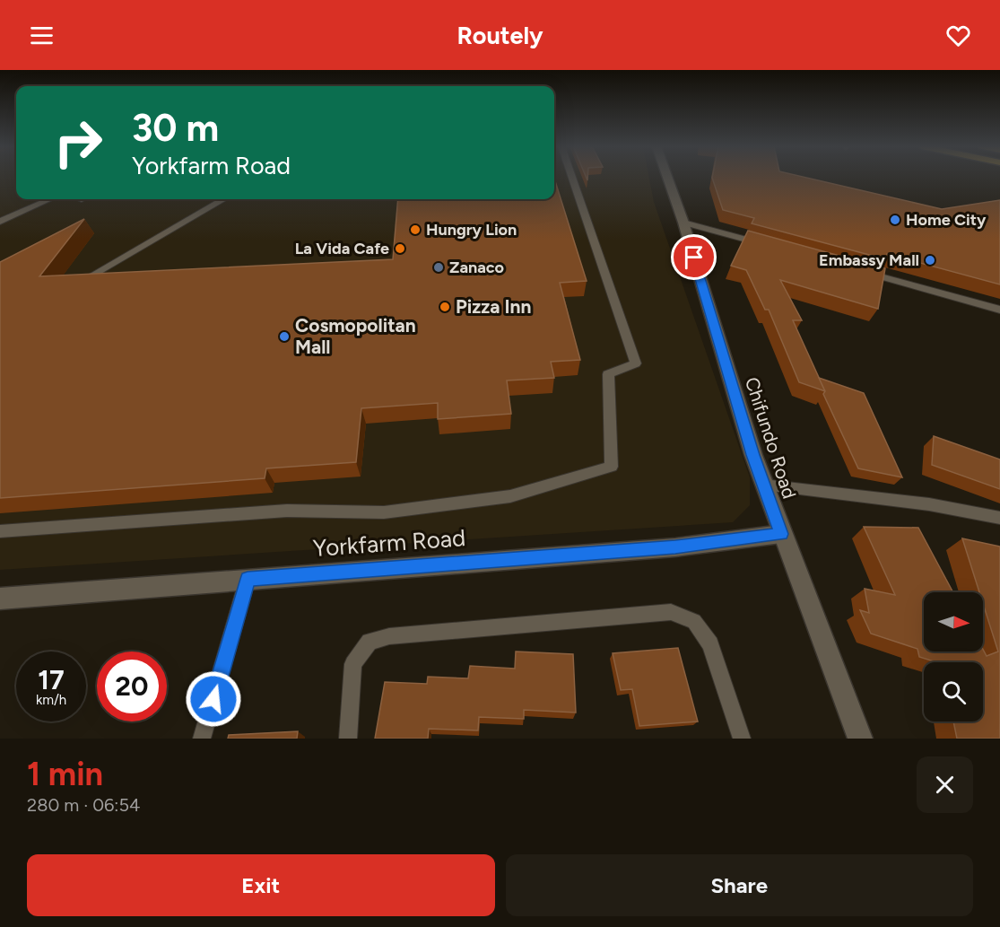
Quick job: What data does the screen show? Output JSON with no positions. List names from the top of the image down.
{
  "streets": {
    "street": ["Chifundo Road", "Yorkfarm Road"]
  },
  "crossings": [
    ["Chifundo Road", "Yorkfarm Road"]
  ],
  "places": [
    "Home City",
    "Hungry Lion",
    "La Vida Cafe",
    "Embassy Mall",
    "Zanaco",
    "Pizza Inn",
    "Cosmopolitan Mall"
  ],
  "north": "right",
  "page": {
    "header": "Routely",
    "turn": ["30 m", "Yorkfarm Road"],
    "speed": "17 km/h",
    "limit": "20",
    "heading": ["1 min", "280 m · 06:54"],
    "buttons": ["Exit", "Share"]
  }
}
